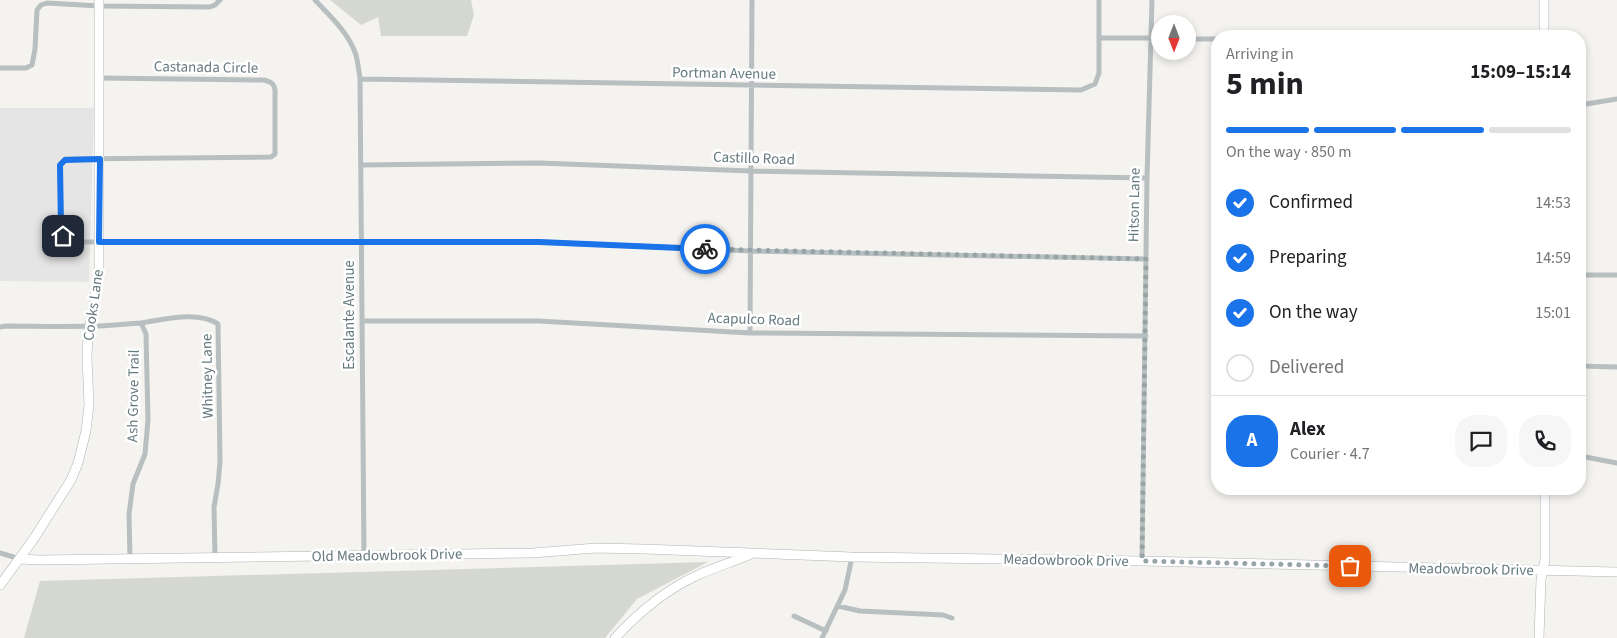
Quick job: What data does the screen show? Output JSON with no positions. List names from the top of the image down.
{
  "streets": {
    "main road": ["Cooks Lane", "Old Meadowbrook Drive", "Meadowbrook Drive"],
    "street": [
      "Castanada Circle",
      "Portman Avenue",
      "Castillo Road",
      "Hitson Lane",
      "Escalante Avenue",
      "Acapulco Road",
      "Whitney Lane",
      "Ash Grove Trail"
    ]
  },
  "crossings": [
    ["Castanada Circle", "Cooks Lane"],
    ["Portman Avenue", "Escalante Avenue"],
    ["Castillo Road", "Hitson Lane"],
    ["Castillo Road", "Escalante Avenue"],
    ["Hitson Lane", "Acapulco Road"],
    ["Hitson Lane", "Meadowbrook Drive"],
    ["Cooks Lane", "Whitney Lane"],
    ["Cooks Lane", "Old Meadowbrook Drive"],
    ["Escalante Avenue", "Acapulco Road"],
    ["Escalante Avenue", "Old Meadowbrook Drive"],
    ["Whitney Lane", "Ash Grove Trail"],
    ["Whitney Lane", "Old Meadowbrook Drive"],
    ["Ash Grove Trail", "Old Meadowbrook Drive"],
    ["Old Meadowbrook Drive", "Meadowbrook Drive"]
  ],
  "north": "bottom",
  "page": {
    "heading": ["5 min", "Arriving in", "15:09–15:14"],
    "panel": ["Alex", "Courier · 4.7"],
    "bar": "On the way · 850 m",
    "list": [
      ["Confirmed", "14:53"],
      ["Preparing", "14:59"],
      ["On the way", "15:01"],
      "Delivered"
    ],
    "round": "A"
  }
}
